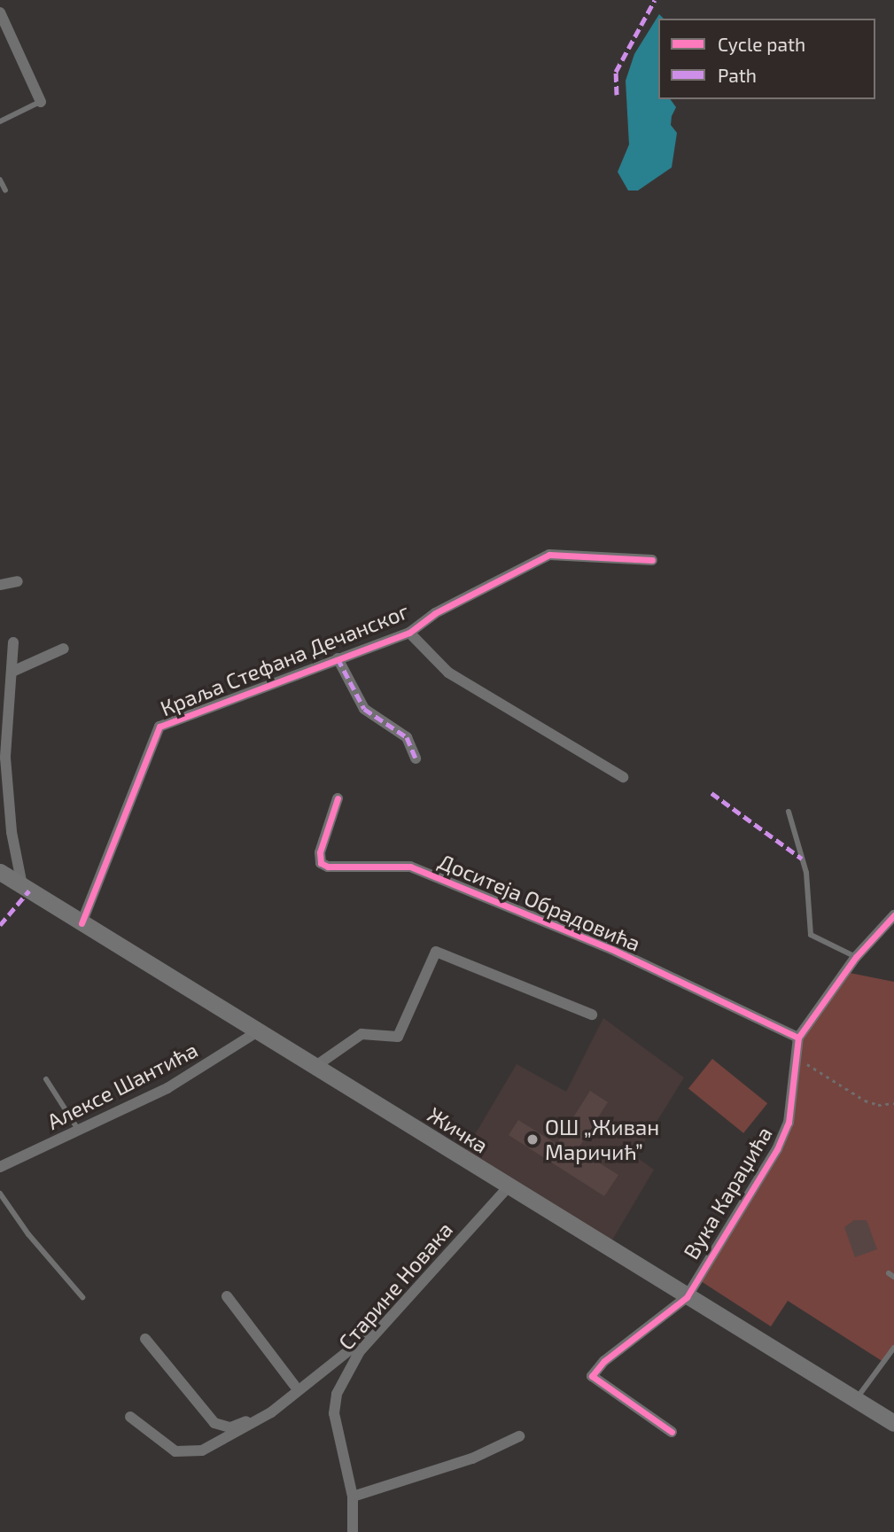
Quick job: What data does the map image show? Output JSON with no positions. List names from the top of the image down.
{
  "streets": {
    "main road": ["Жичка"],
    "street": [
      "Краља Стефана Дечанског",
      "Доситеја Обрадовића",
      "Алексе Шантића",
      "Вука Караџића",
      "Старине Новака"
    ]
  },
  "crossings": [
    ["Краља Стефана Дечанског", "Жичка"],
    ["Доситеја Обрадовића", "Вука Караџића"],
    ["Алексе Шантића", "Жичка"],
    ["Жичка", "Вука Караџића"],
    ["Жичка", "Старине Новака"]
  ],
  "places": ["ОШ „Живан Маричић”"],
  "legend": ["Cycle path", "Path"]
}
